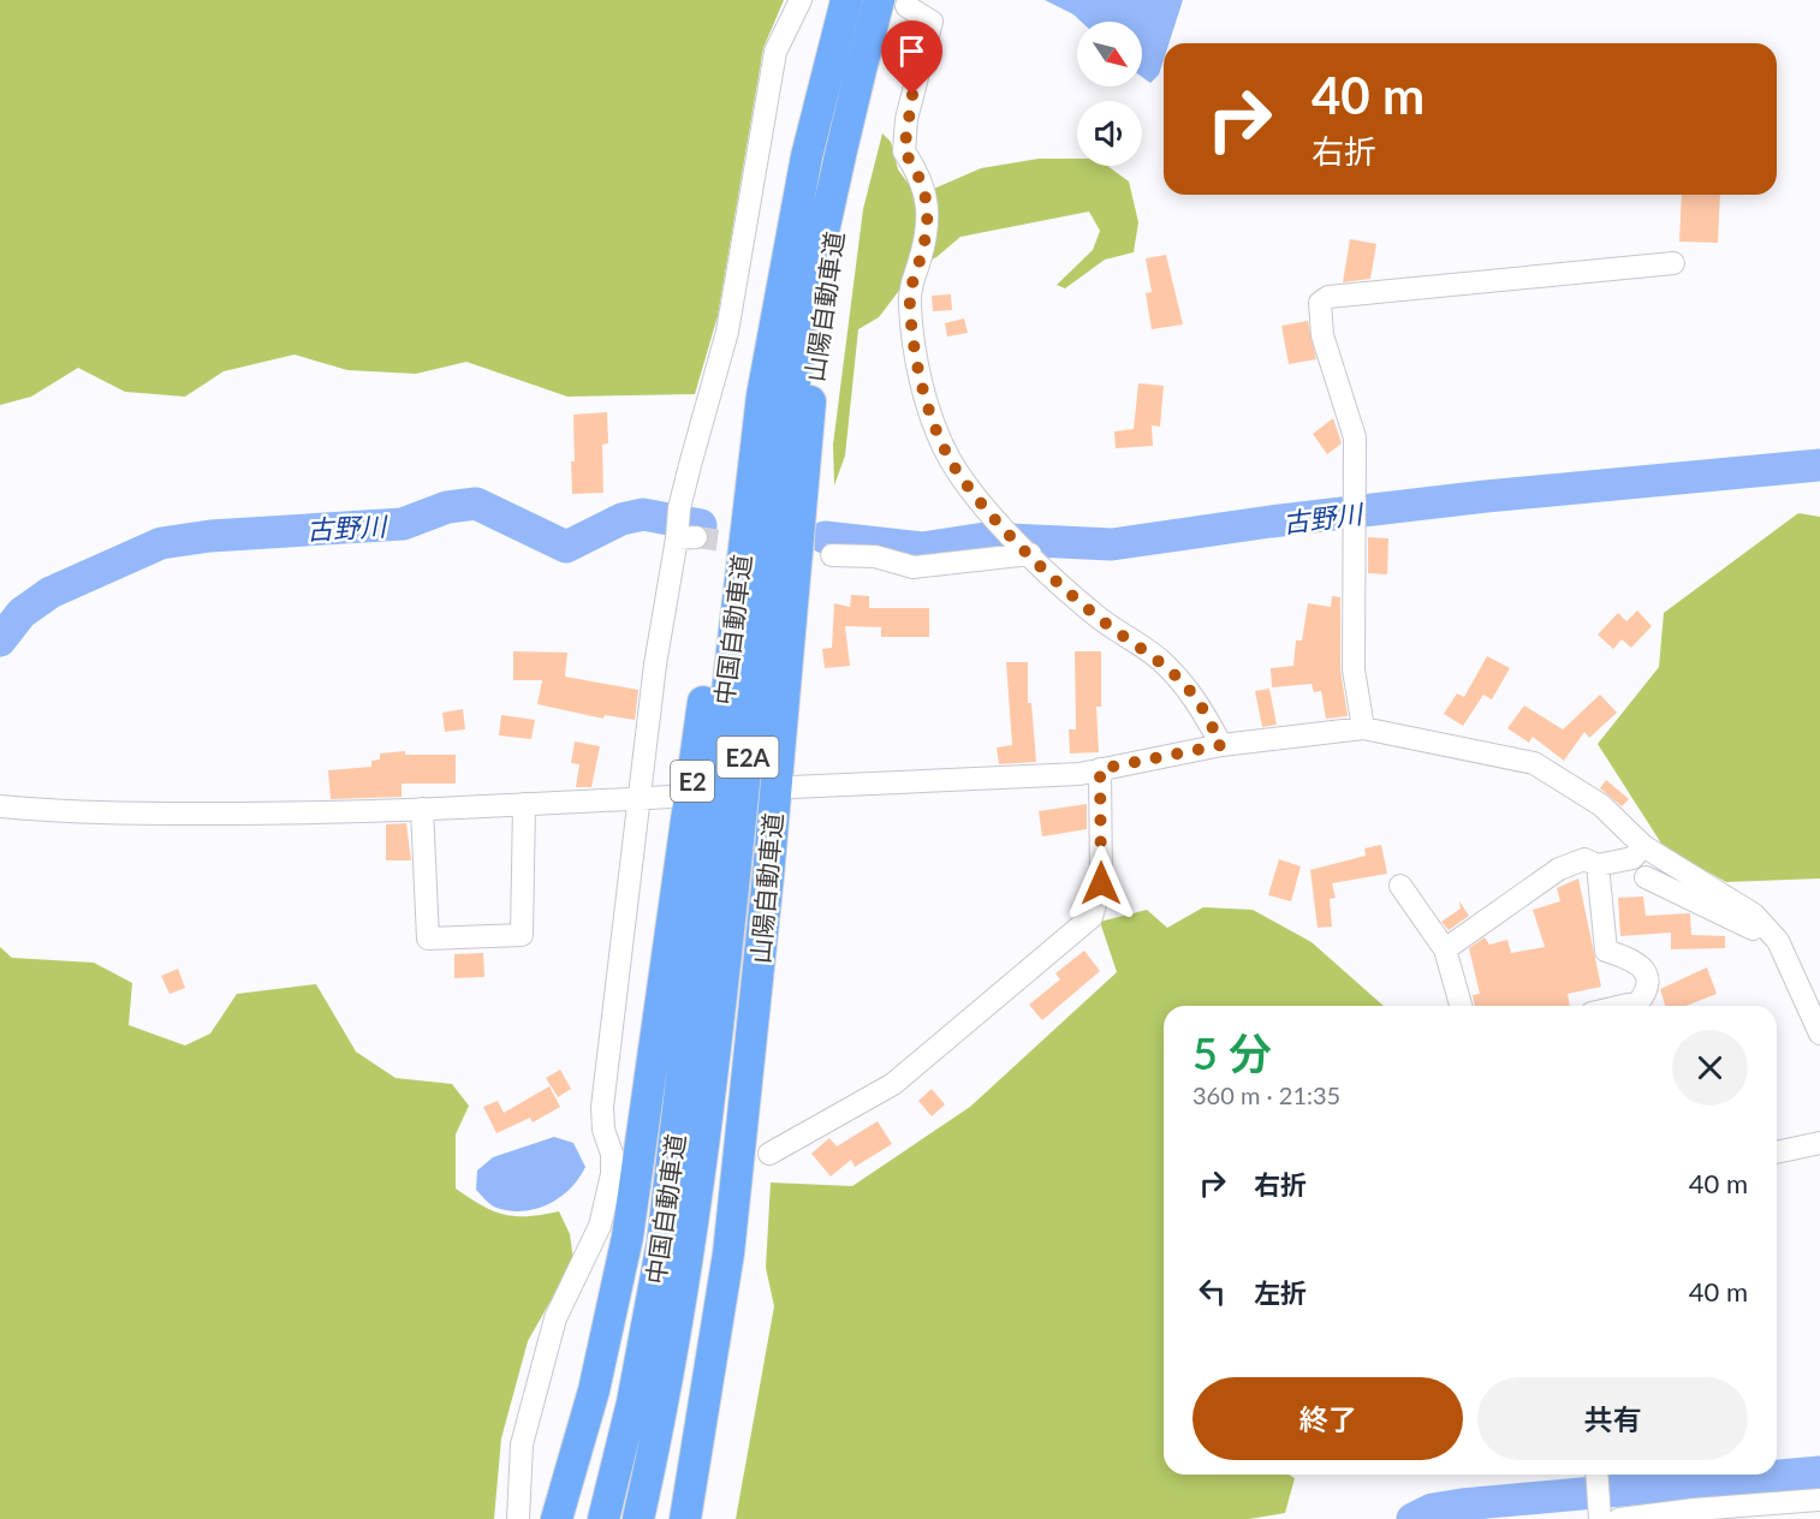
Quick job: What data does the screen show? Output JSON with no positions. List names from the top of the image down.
{
  "streets": {
    "highway": [
      "山陽自動車道",
      "中国自動車道",
      "E2A",
      "E2"
    ]
  },
  "crossings": [
    ["山陽自動車道", "中国自動車道"]
  ],
  "water": ["古野川"],
  "north": "bottom right",
  "page": {
    "turn": ["40 m", "右折"],
    "heading": ["5 分", "360 m · 21:35"],
    "list": [
      {
        "name": "右折",
        "value": "40 m"
      },
      {
        "name": "左折",
        "value": "40 m"
      }
    ],
    "buttons": ["終了", "共有"]
  }
}
